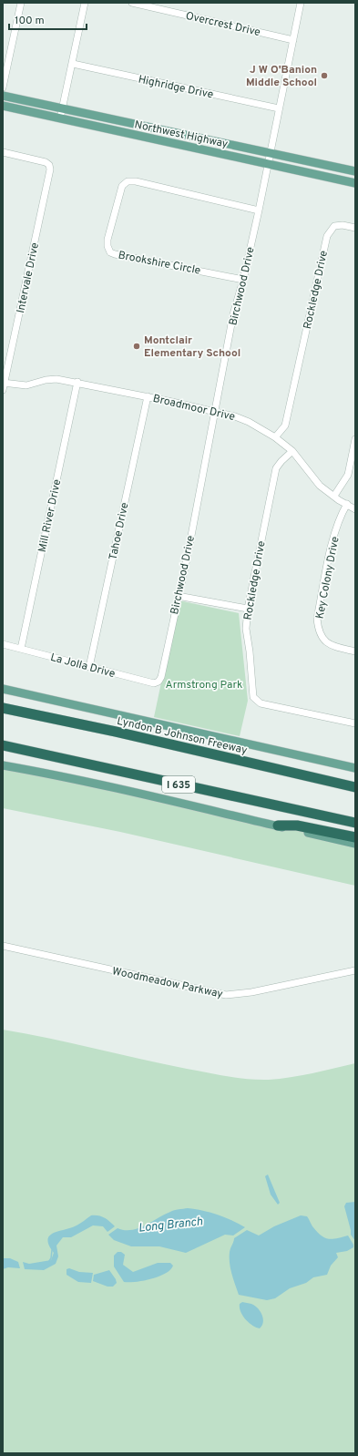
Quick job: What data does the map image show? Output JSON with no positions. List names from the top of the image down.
{
  "streets": {
    "highway": ["Lyndon B Johnson Freeway", "I 635"],
    "main road": ["Northwest Highway"],
    "street": [
      "Overcrest Drive",
      "Highridge Drive",
      "Brookshire Circle",
      "Intervale Drive",
      "Birchwood Drive",
      "Rockledge Drive",
      "Broadmoor Drive",
      "Mill River Drive",
      "Tahoe Drive",
      "Key Colony Drive",
      "La Jolla Drive",
      "Woodmeadow Parkway"
    ]
  },
  "crossings": [
    ["Overcrest Drive", "Birchwood Drive"],
    ["Highridge Drive", "Birchwood Drive"],
    ["Northwest Highway", "Birchwood Drive"],
    ["Brookshire Circle", "Birchwood Drive"],
    ["Intervale Drive", "Broadmoor Drive"],
    ["Birchwood Drive", "Broadmoor Drive"],
    ["Birchwood Drive", "La Jolla Drive"],
    ["Rockledge Drive", "Broadmoor Drive"],
    ["Broadmoor Drive", "Mill River Drive"],
    ["Broadmoor Drive", "Tahoe Drive"],
    ["Broadmoor Drive", "Key Colony Drive"],
    ["Mill River Drive", "La Jolla Drive"],
    ["Tahoe Drive", "La Jolla Drive"]
  ],
  "water": ["Long Branch"],
  "parks": ["Armstrong Park"],
  "places": ["J W O'Banion Middle School", "Montclair Elementary School"],
  "scale_bar": "100 m"
}
